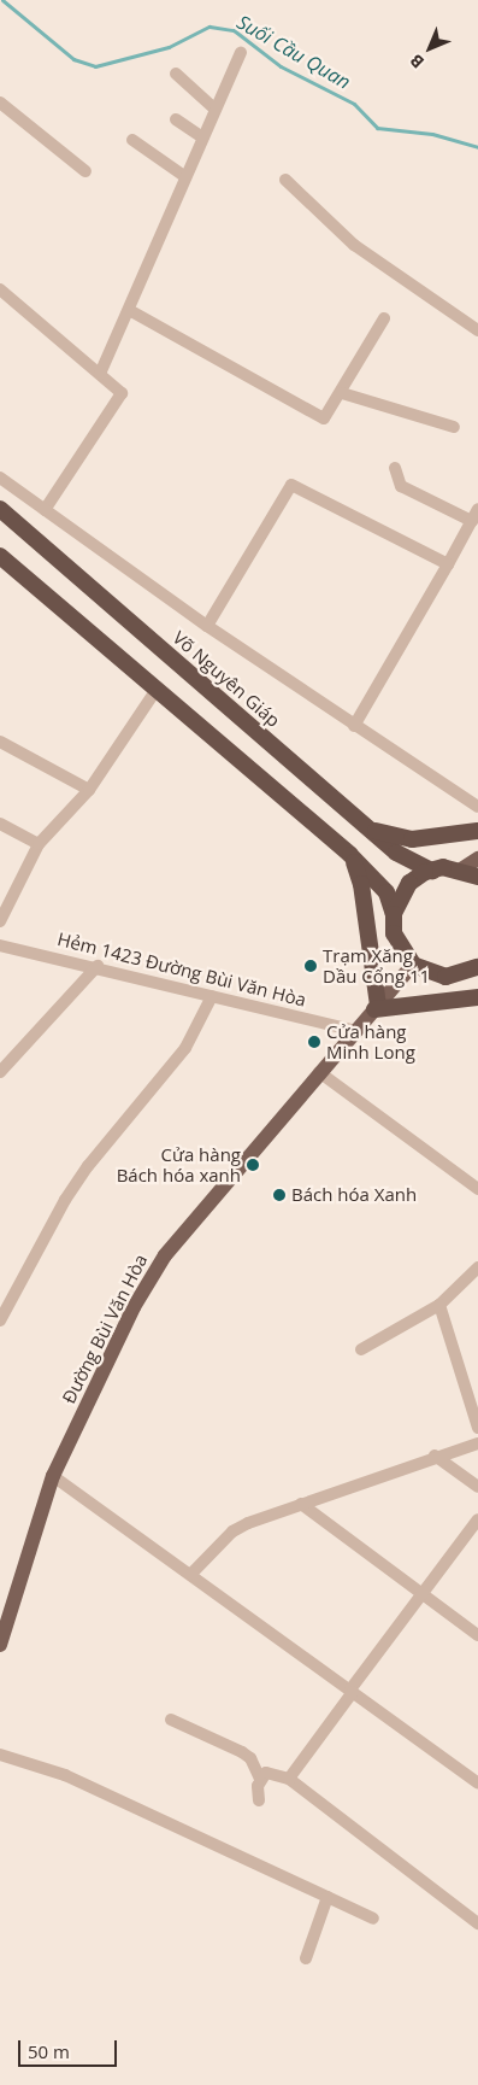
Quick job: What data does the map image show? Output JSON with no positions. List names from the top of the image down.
{
  "streets": {
    "highway": ["Võ Nguyên Giáp"],
    "main road": ["Đường Bùi Văn Hòa"],
    "street": ["Hẻm 1423 Đường Bùi Văn Hòa"]
  },
  "crossings": [
    ["Hẻm 1423 Đường Bùi Văn Hòa", "Đường Bùi Văn Hòa"]
  ],
  "water": ["Suối Cầu Quan"],
  "places": [
    "Trạm Xăng Dầu Cổng 11",
    "Cửa hàng Minh Long",
    "Cửa hàng Bách hóa xanh",
    "Bách hóa Xanh"
  ],
  "scale_bar": "50 m",
  "north": "bottom left"
}
